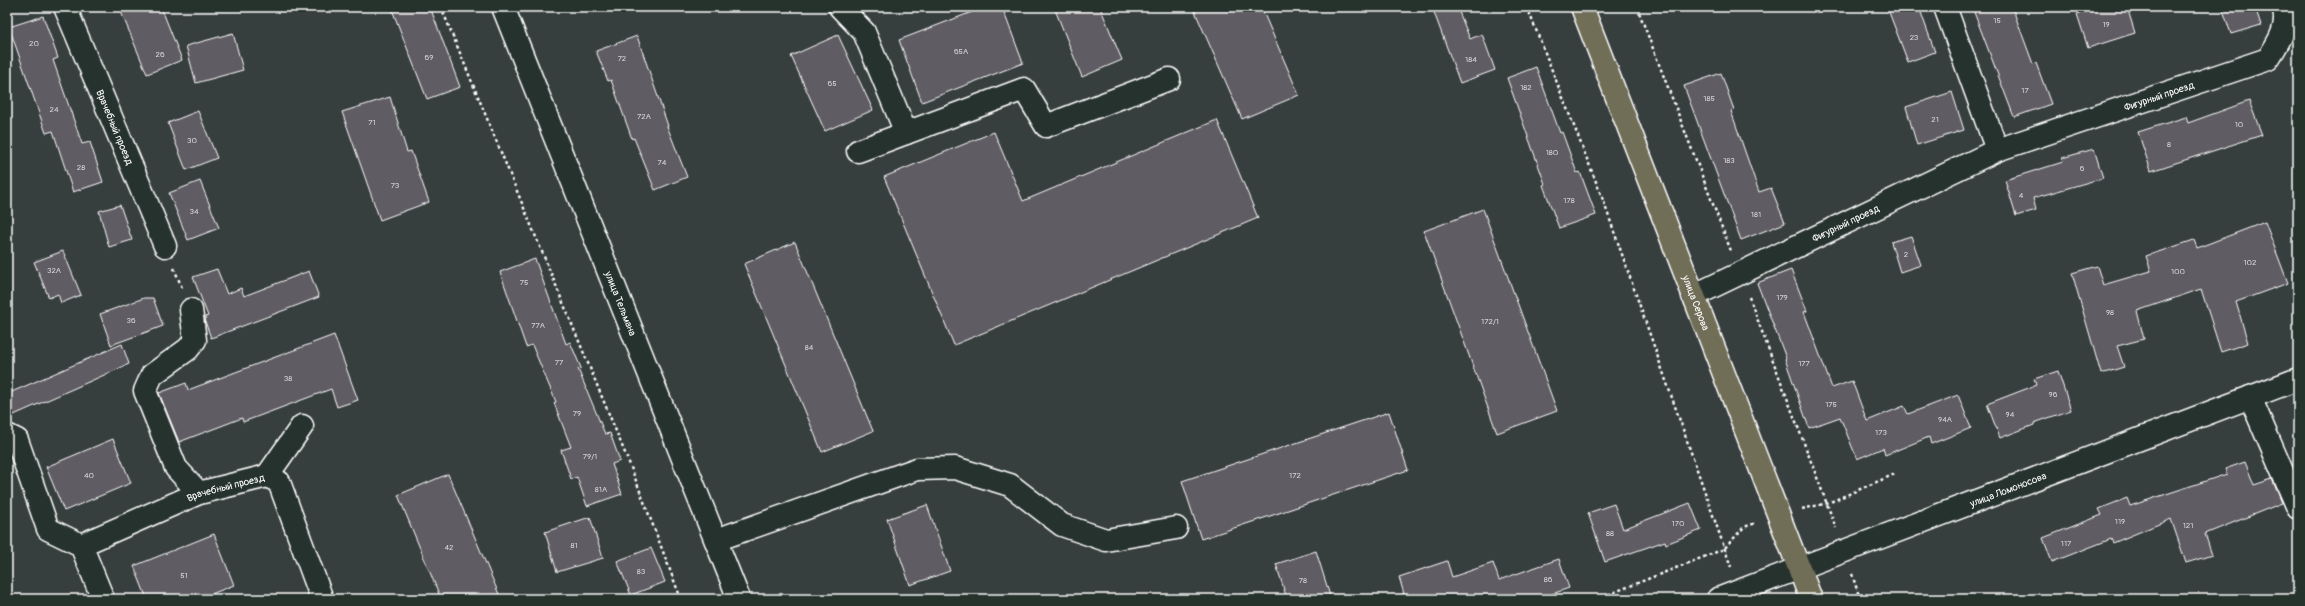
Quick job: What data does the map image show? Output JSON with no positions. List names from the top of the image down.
{
  "streets": {
    "main road": ["улица Серова"],
    "street": [
      "Фигурный проезд",
      "Врачебный проезд",
      "улица Тельмана",
      "улица Ломоносова"
    ]
  },
  "crossings": [
    ["Фигурный проезд", "улица Серова"],
    ["улица Серова", "улица Ломоносова"]
  ],
  "house_numbers": [
    "15",
    "19",
    "23",
    "20",
    "65А",
    "26",
    "69",
    "72",
    "184",
    "65",
    "182",
    "17",
    "185",
    "24",
    "72А",
    "21",
    "71",
    "10",
    "30",
    "8",
    "180",
    "183",
    "74",
    "28",
    "6",
    "73",
    "4",
    "178",
    "34",
    "181",
    "2",
    "102",
    "32А",
    "100",
    "75",
    "179",
    "98",
    "36",
    "172/1",
    "77А",
    "84",
    "77",
    "177",
    "38",
    "96",
    "175",
    "79",
    "94",
    "94А",
    "173",
    "79/1",
    "40",
    "172",
    "81А",
    "119",
    "170",
    "121",
    "88",
    "117",
    "81",
    "42",
    "83",
    "51",
    "86",
    "78"
  ]
}
